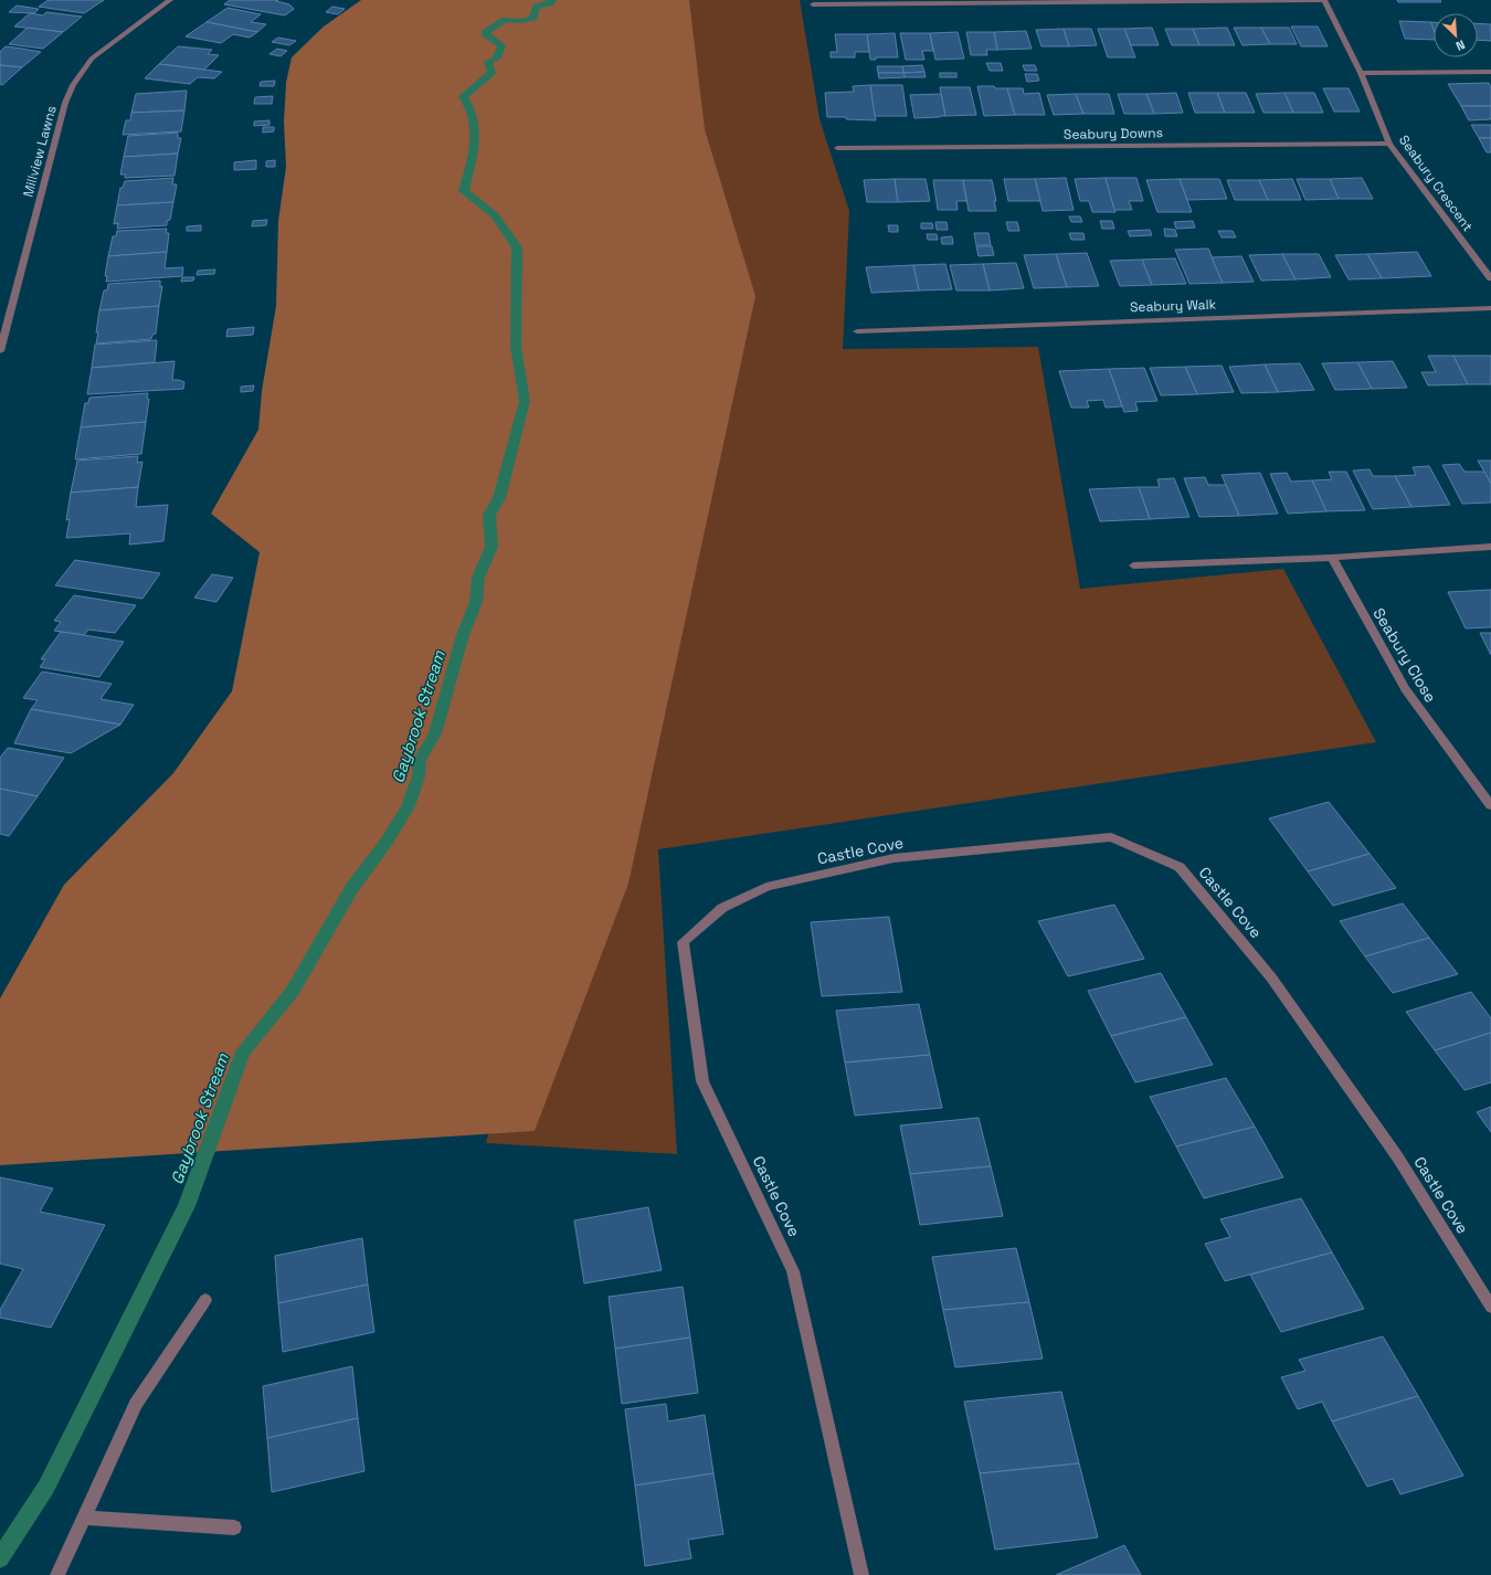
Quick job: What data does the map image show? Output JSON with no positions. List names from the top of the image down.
{
  "streets": {
    "street": [
      "Seabury Downs",
      "Millview Lawns",
      "Seabury Crescent",
      "Seabury Walk",
      "Seabury Close",
      "Castle Cove"
    ]
  },
  "crossings": [
    ["Seabury Downs", "Seabury Crescent"]
  ],
  "water": ["Gaybrook Stream"],
  "north": "bottom right"
}
